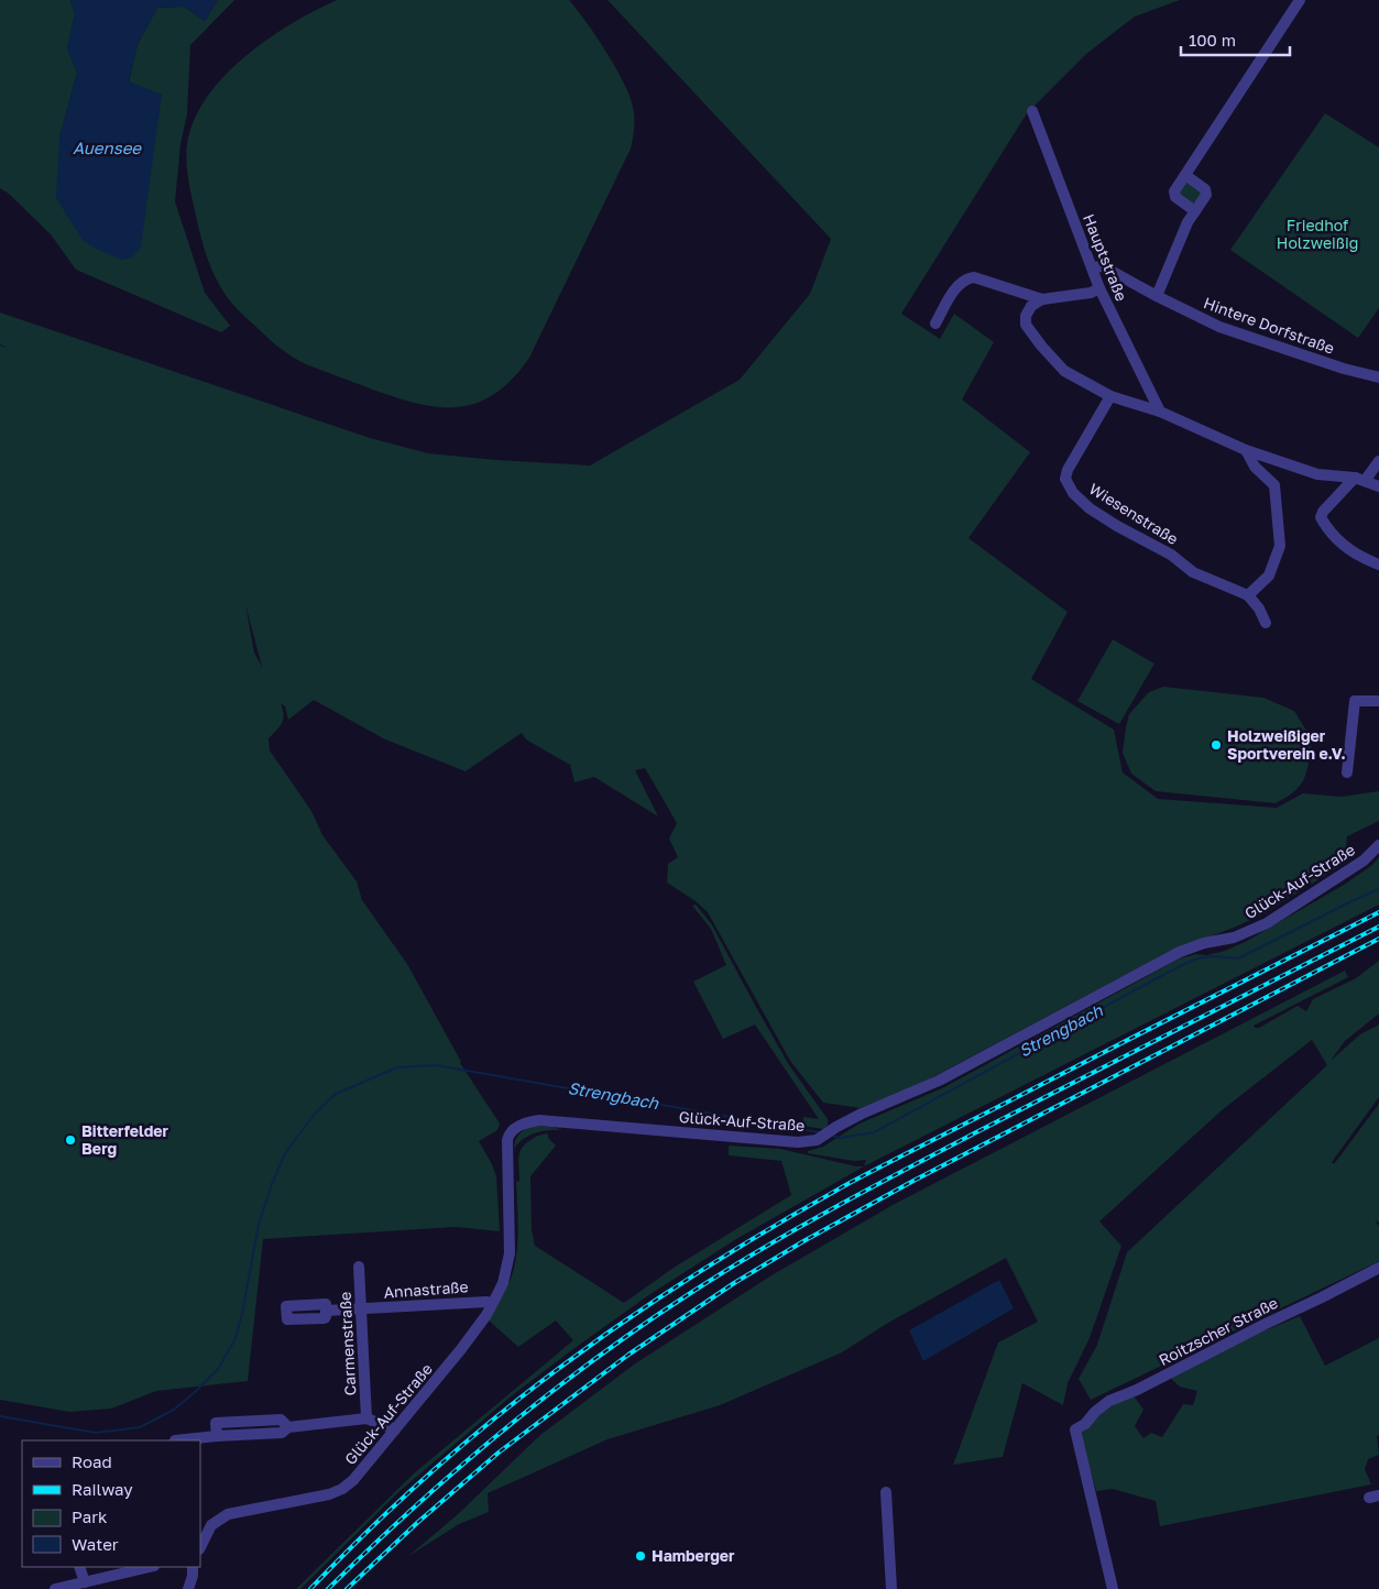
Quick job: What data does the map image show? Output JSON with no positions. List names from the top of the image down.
{
  "streets": {
    "street": [
      "Hauptstraße",
      "Hintere Dorfstraße",
      "Wiesenstraße",
      "Glück-Auf-Straße",
      "Annastraße",
      "Roitzscher Straße",
      "Carmenstraße"
    ]
  },
  "crossings": [
    ["Hauptstraße", "Hintere Dorfstraße"],
    ["Glück-Auf-Straße", "Annastraße"],
    ["Annastraße", "Carmenstraße"]
  ],
  "water": ["Auensee", "Strengbach"],
  "parks": ["Friedhof Holzweißig"],
  "places": ["Holzweißiger Sportverein e.V.", "Bitterfelder Berg", "Hamberger"],
  "legend": [
    "Road",
    "Railway",
    "Park",
    "Water"
  ],
  "scale_bar": "100 m"
}
